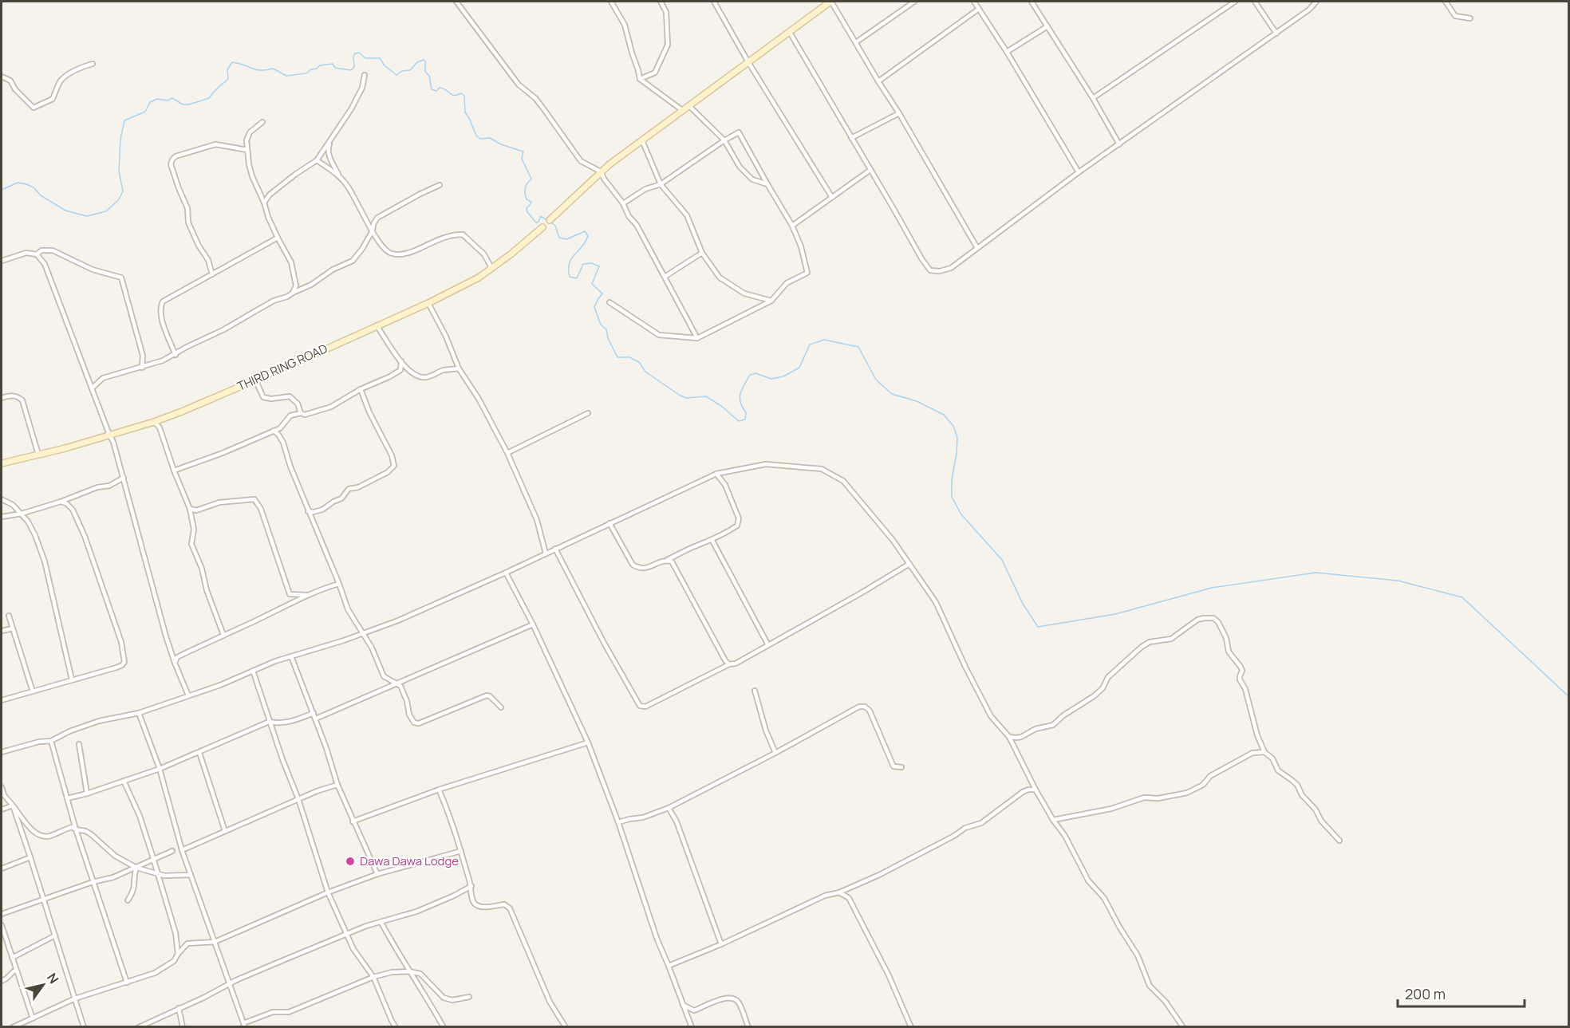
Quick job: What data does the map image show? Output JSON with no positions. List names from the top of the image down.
{
  "streets": {
    "street": ["THIRD RING ROAD"]
  },
  "places": ["Dawa Dawa Lodge"],
  "scale_bar": "200 m",
  "north": "top right"
}
